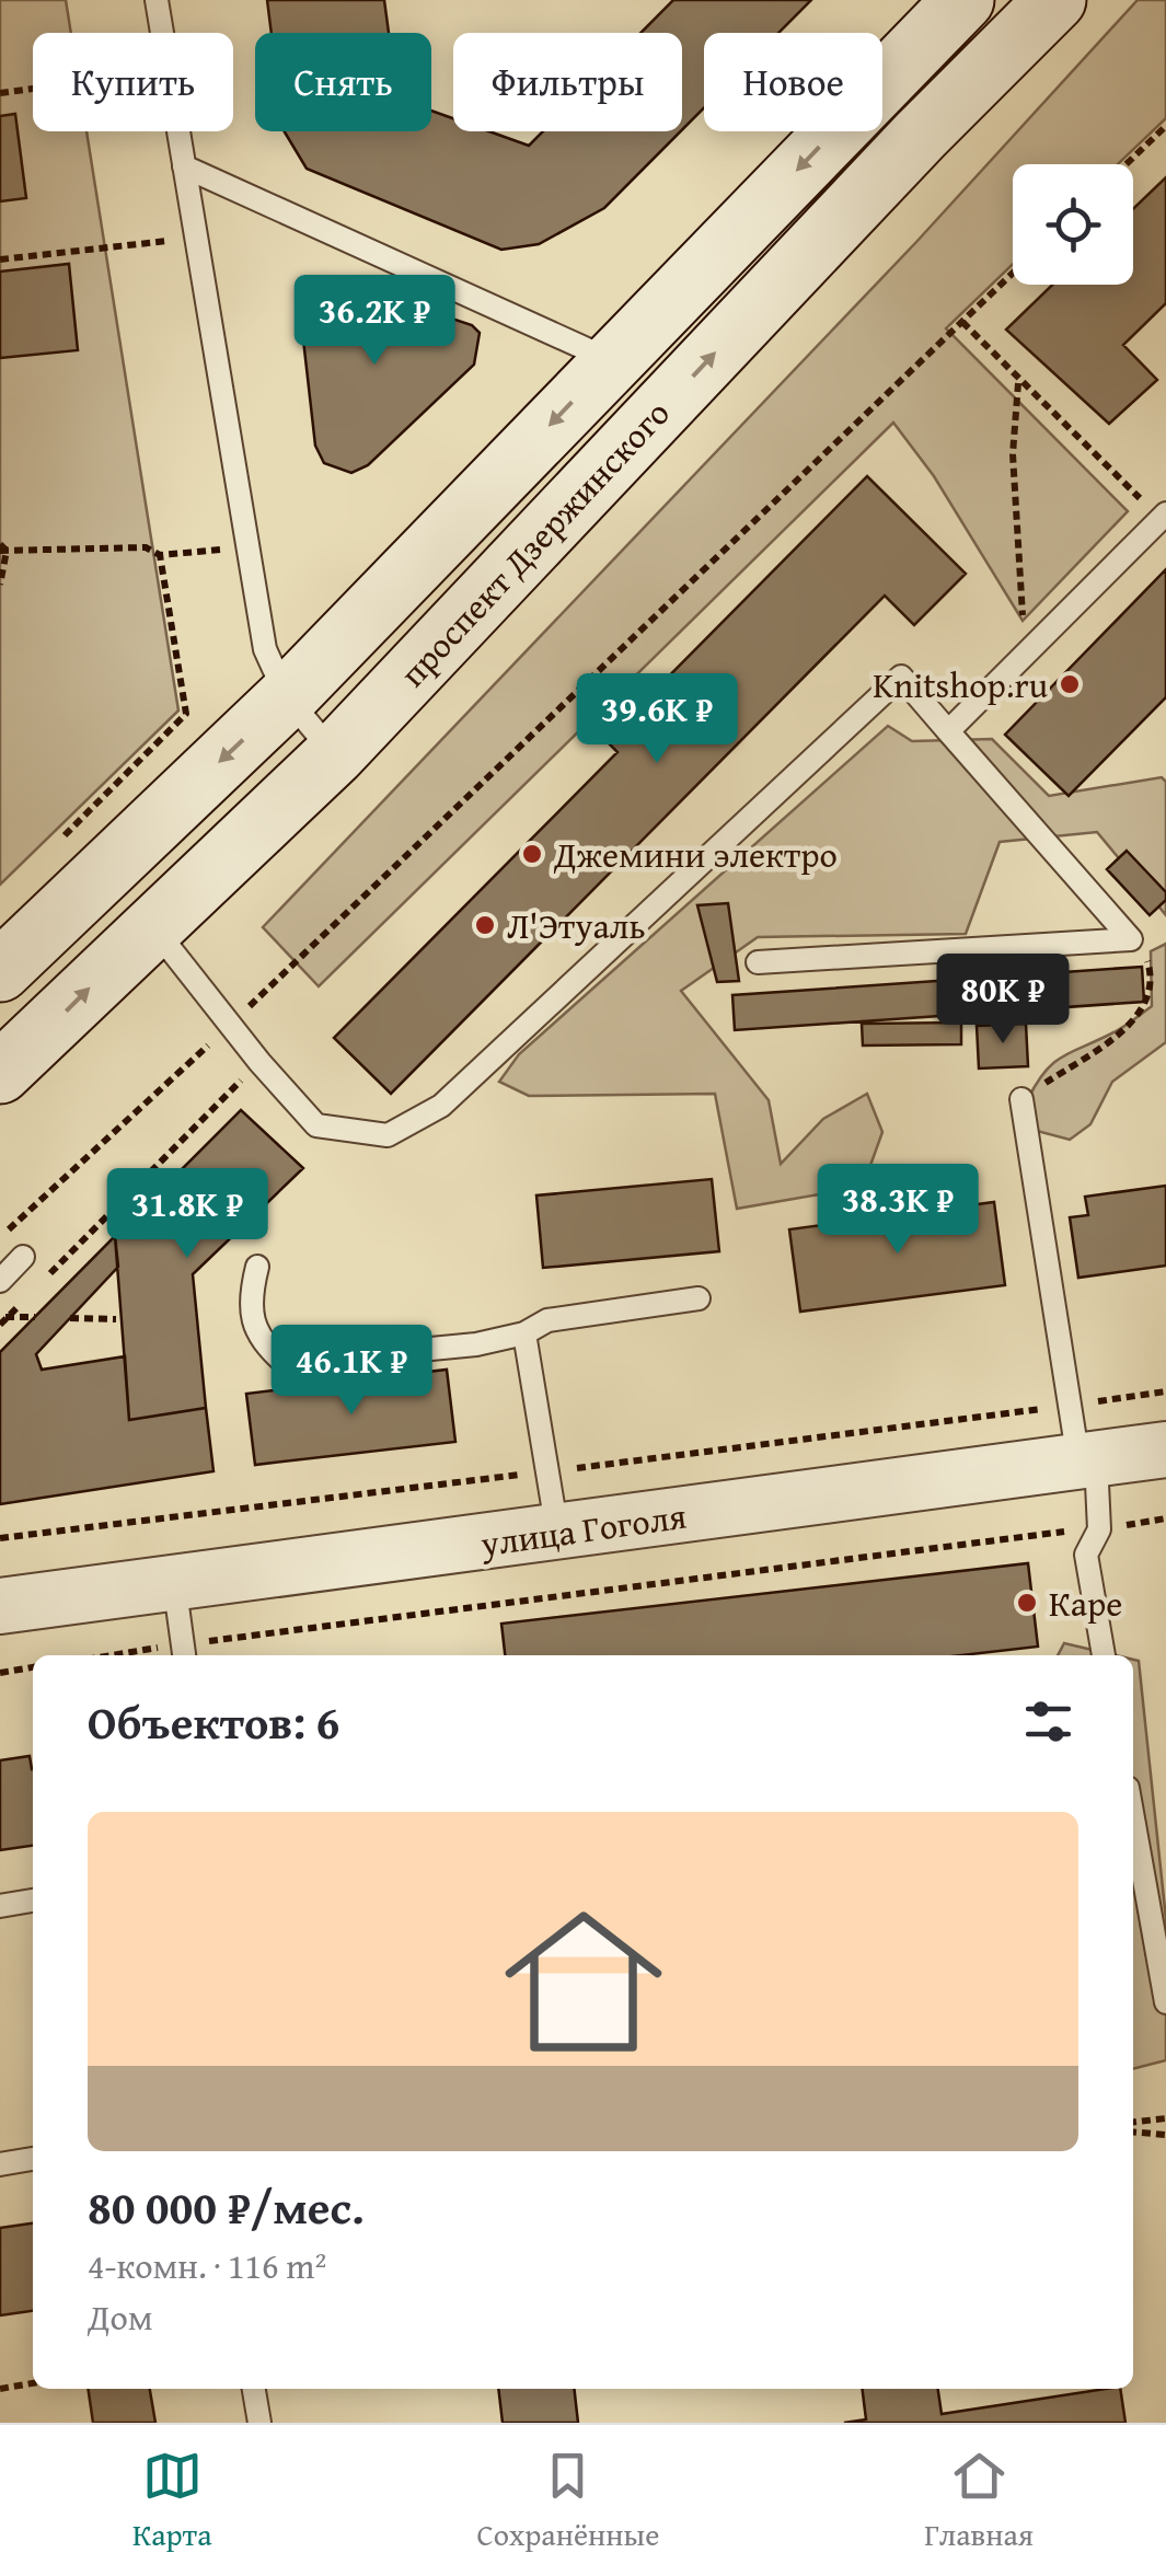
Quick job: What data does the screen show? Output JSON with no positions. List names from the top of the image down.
{
  "streets": {
    "main road": ["проспект Дзержинского"],
    "street": ["улица Гоголя"]
  },
  "places": [
    "Knitshop.ru",
    "Джемини электро",
    "Л'Этуаль",
    "Каре"
  ],
  "page": {
    "chip": [
      "Купить",
      "Снять",
      "Фильтры",
      "Новое"
    ],
    "price": [
      "36.2K ₽",
      "39.6K ₽",
      "80K ₽",
      "38.3K ₽",
      "31.8K ₽",
      "46.1K ₽"
    ],
    "heading": "Объектов: 6",
    "list": [
      {
        "name": "80 000 ₽/мес.",
        "note": "4-комн. · 116 m² · Дом"
      }
    ],
    "tabs": ["Карта", "Сохранённые", "Главная"]
  }
}
